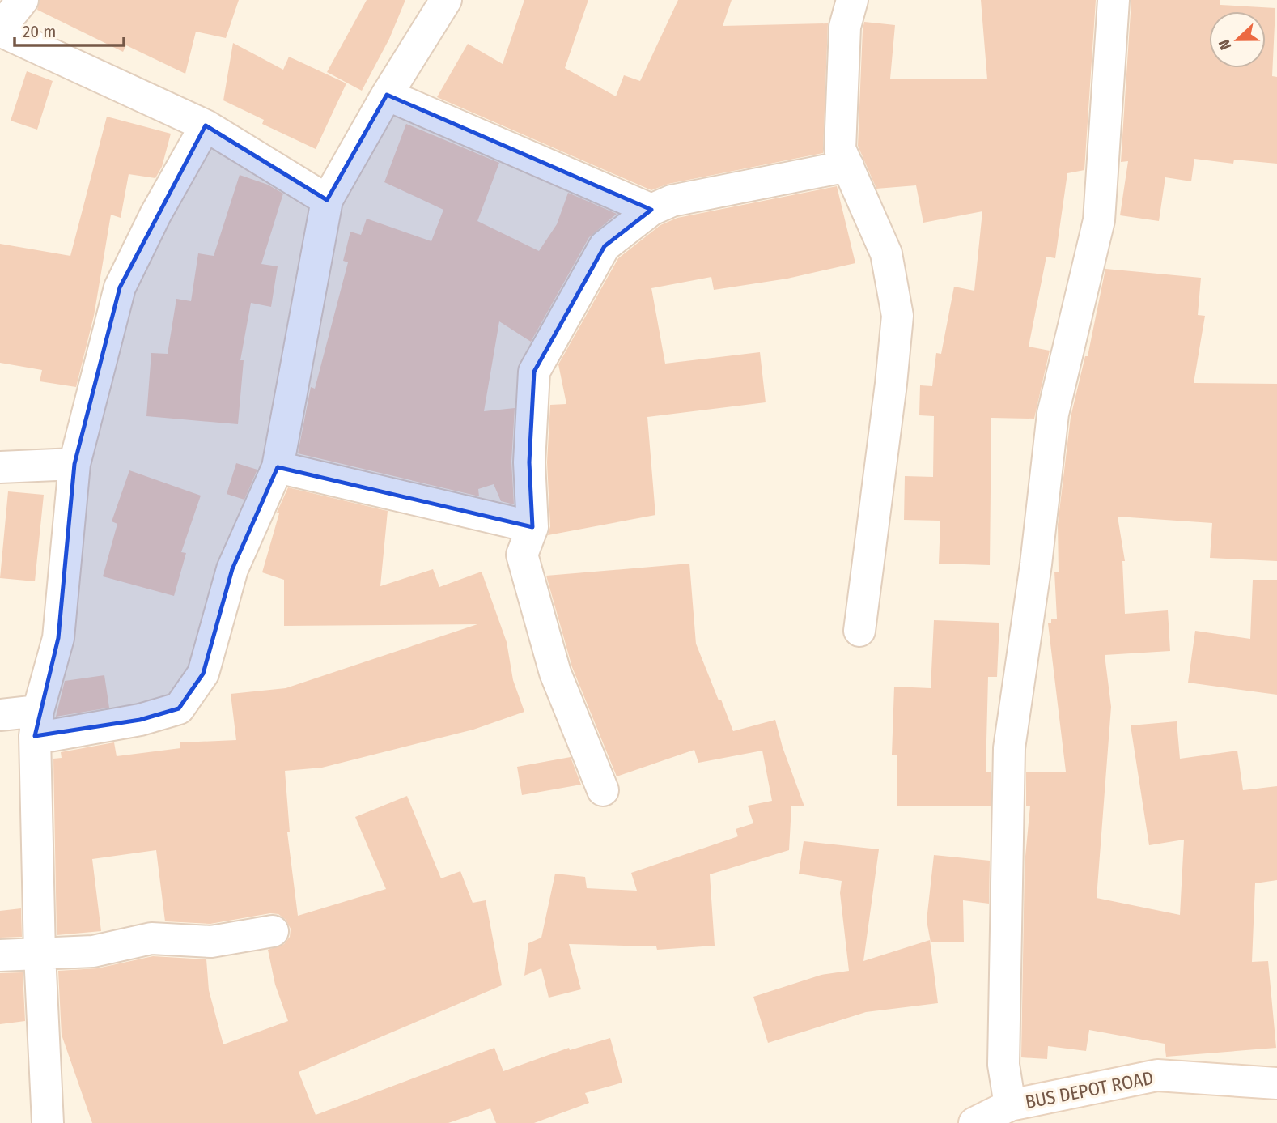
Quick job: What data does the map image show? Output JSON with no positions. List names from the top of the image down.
{
  "streets": {
    "street": ["BUS DEPOT ROAD"]
  },
  "scale_bar": "20 m",
  "north": "left"
}
